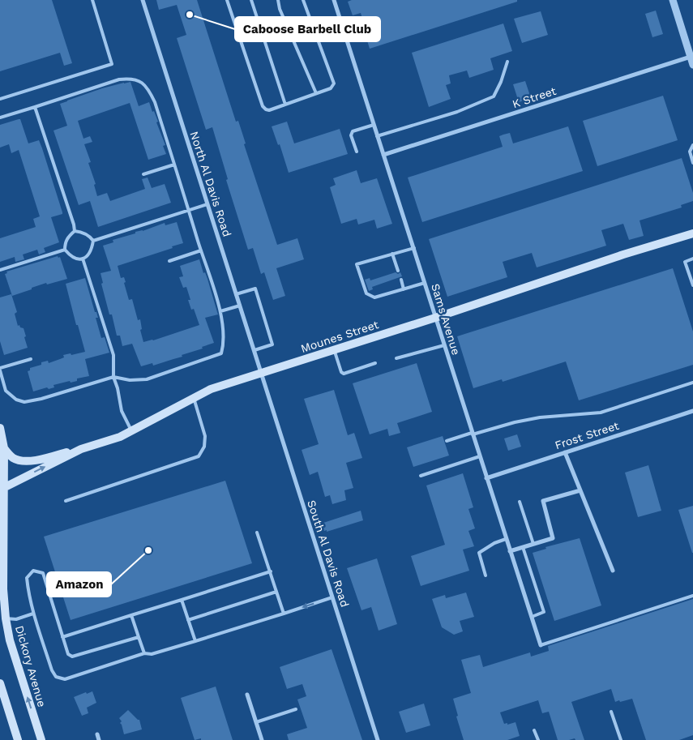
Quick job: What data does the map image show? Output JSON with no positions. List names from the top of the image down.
{
  "streets": {
    "main road": ["Mounes Street", "Dickory Avenue"],
    "street": [
      "K Street",
      "North Al Davis Road",
      "Sams Avenue",
      "Frost Street",
      "South Al Davis Road"
    ]
  },
  "crossings": [
    ["K Street", "Sams Avenue"],
    ["North Al Davis Road", "Mounes Street"],
    ["North Al Davis Road", "South Al Davis Road"],
    ["Sams Avenue", "Mounes Street"],
    ["Sams Avenue", "Frost Street"],
    ["Mounes Street", "South Al Davis Road"],
    ["Mounes Street", "Dickory Avenue"]
  ],
  "places": ["Caboose Barbell Club", "Amazon"]
}
